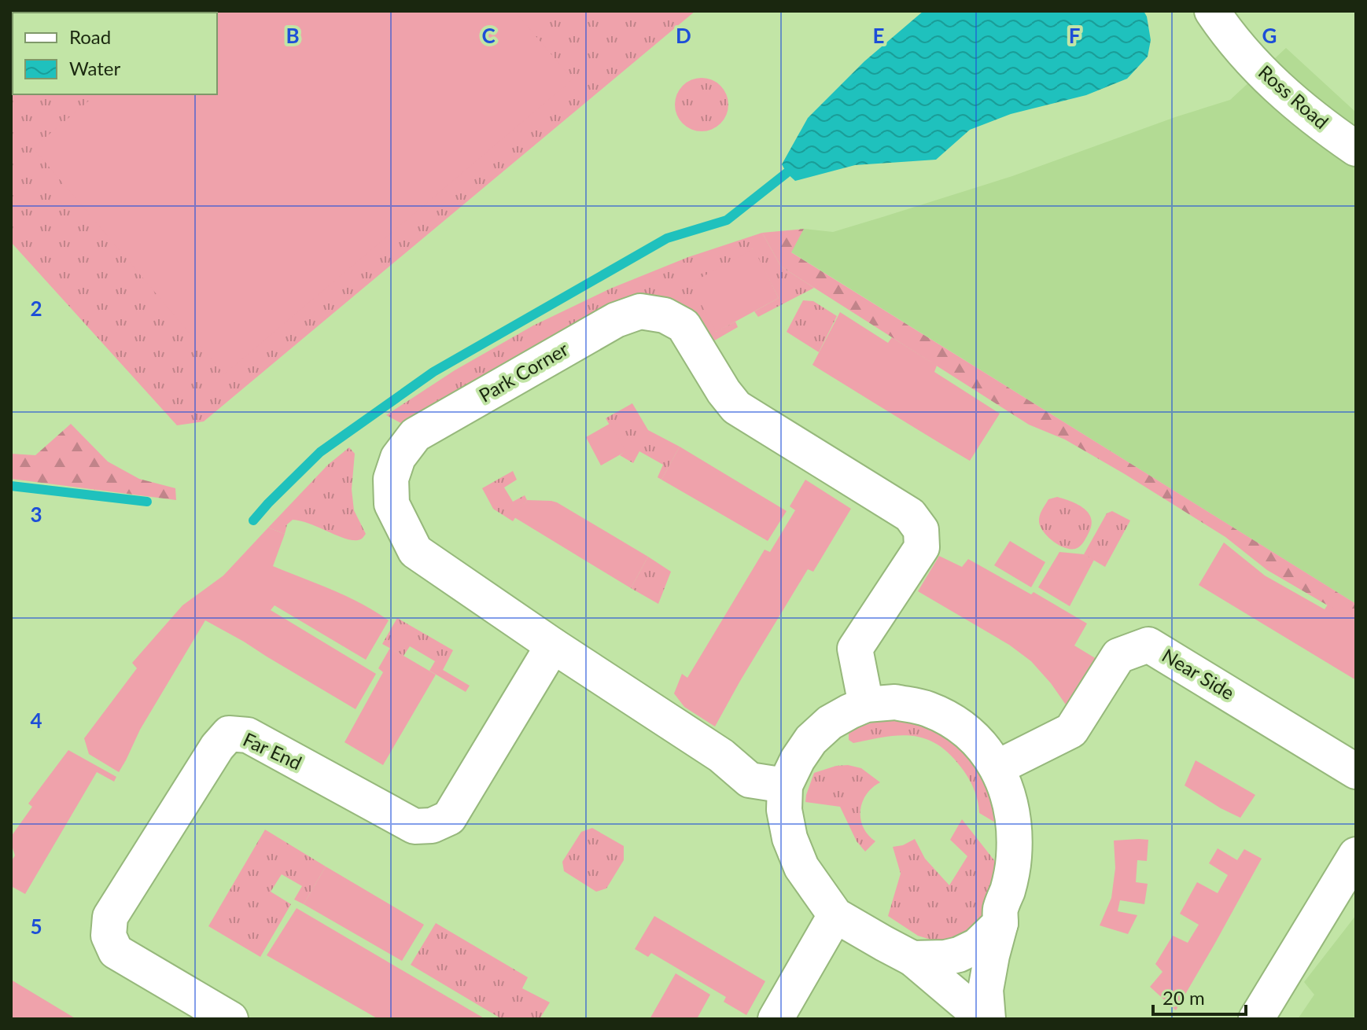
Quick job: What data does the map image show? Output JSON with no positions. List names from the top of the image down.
{
  "streets": {
    "street": [
      "Ross Road",
      "Park Corner",
      "Near Side",
      "Far End"
    ]
  },
  "crossings": [
    ["Park Corner", "Far End"]
  ],
  "legend": ["Road", "Water"],
  "scale_bar": "20 m",
  "grid": {
    "columns": [
      "B",
      "C",
      "D",
      "E",
      "F",
      "G"
    ],
    "rows": [
      "2",
      "3",
      "4",
      "5"
    ]
  }
}
